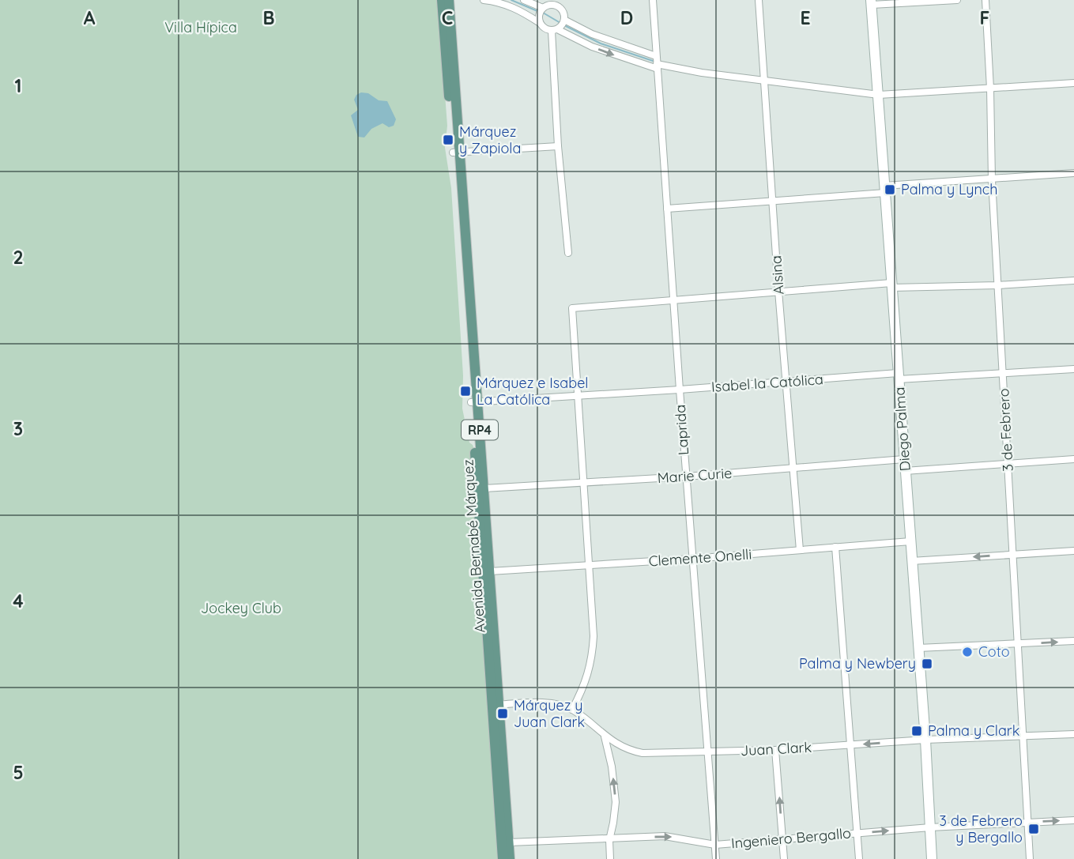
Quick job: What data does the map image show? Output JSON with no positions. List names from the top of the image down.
{
  "streets": {
    "main road": ["Diego Palma", "RP4", "Avenida Bernabé Márquez"],
    "street": [
      "Alsina",
      "Isabel la Católica",
      "Laprida",
      "3 de Febrero",
      "Marie Curie",
      "Clemente Onelli",
      "Juan Clark",
      "Ingeniero Bergallo"
    ]
  },
  "crossings": [
    ["Alsina", "Isabel la Católica"],
    ["Alsina", "Marie Curie"],
    ["Alsina", "Clemente Onelli"],
    ["Isabel la Católica", "Diego Palma"],
    ["Isabel la Católica", "Laprida"],
    ["Isabel la Católica", "3 de Febrero"],
    ["Isabel la Católica", "Avenida Bernabé Márquez"],
    ["Diego Palma", "Marie Curie"],
    ["Diego Palma", "Clemente Onelli"],
    ["Diego Palma", "Juan Clark"],
    ["Diego Palma", "Ingeniero Bergallo"],
    ["Laprida", "Marie Curie"],
    ["Laprida", "Clemente Onelli"],
    ["Laprida", "Juan Clark"],
    ["Laprida", "Ingeniero Bergallo"],
    ["3 de Febrero", "Juan Clark"],
    ["3 de Febrero", "Ingeniero Bergallo"],
    ["Marie Curie", "Avenida Bernabé Márquez"],
    ["Avenida Bernabé Márquez", "Clemente Onelli"],
    ["Avenida Bernabé Márquez", "Juan Clark"],
    ["Avenida Bernabé Márquez", "Ingeniero Bergallo"]
  ],
  "one_way": ["Ingeniero Bergallo"],
  "parks": ["Villa Hípica", "Jockey Club"],
  "places": {
    "transit": [
      "Márquez y Zapiola",
      "Palma y Lynch",
      "Márquez e Isabel La Católica",
      "Palma y Newbery",
      "Márquez y Juan Clark",
      "Palma y Clark",
      "3 de Febrero y Bergallo"
    ],
    "other": ["Coto"]
  },
  "grid": {
    "columns": [
      "A",
      "B",
      "C",
      "D",
      "E",
      "F"
    ],
    "rows": [
      "1",
      "2",
      "3",
      "4",
      "5"
    ]
  }
}
